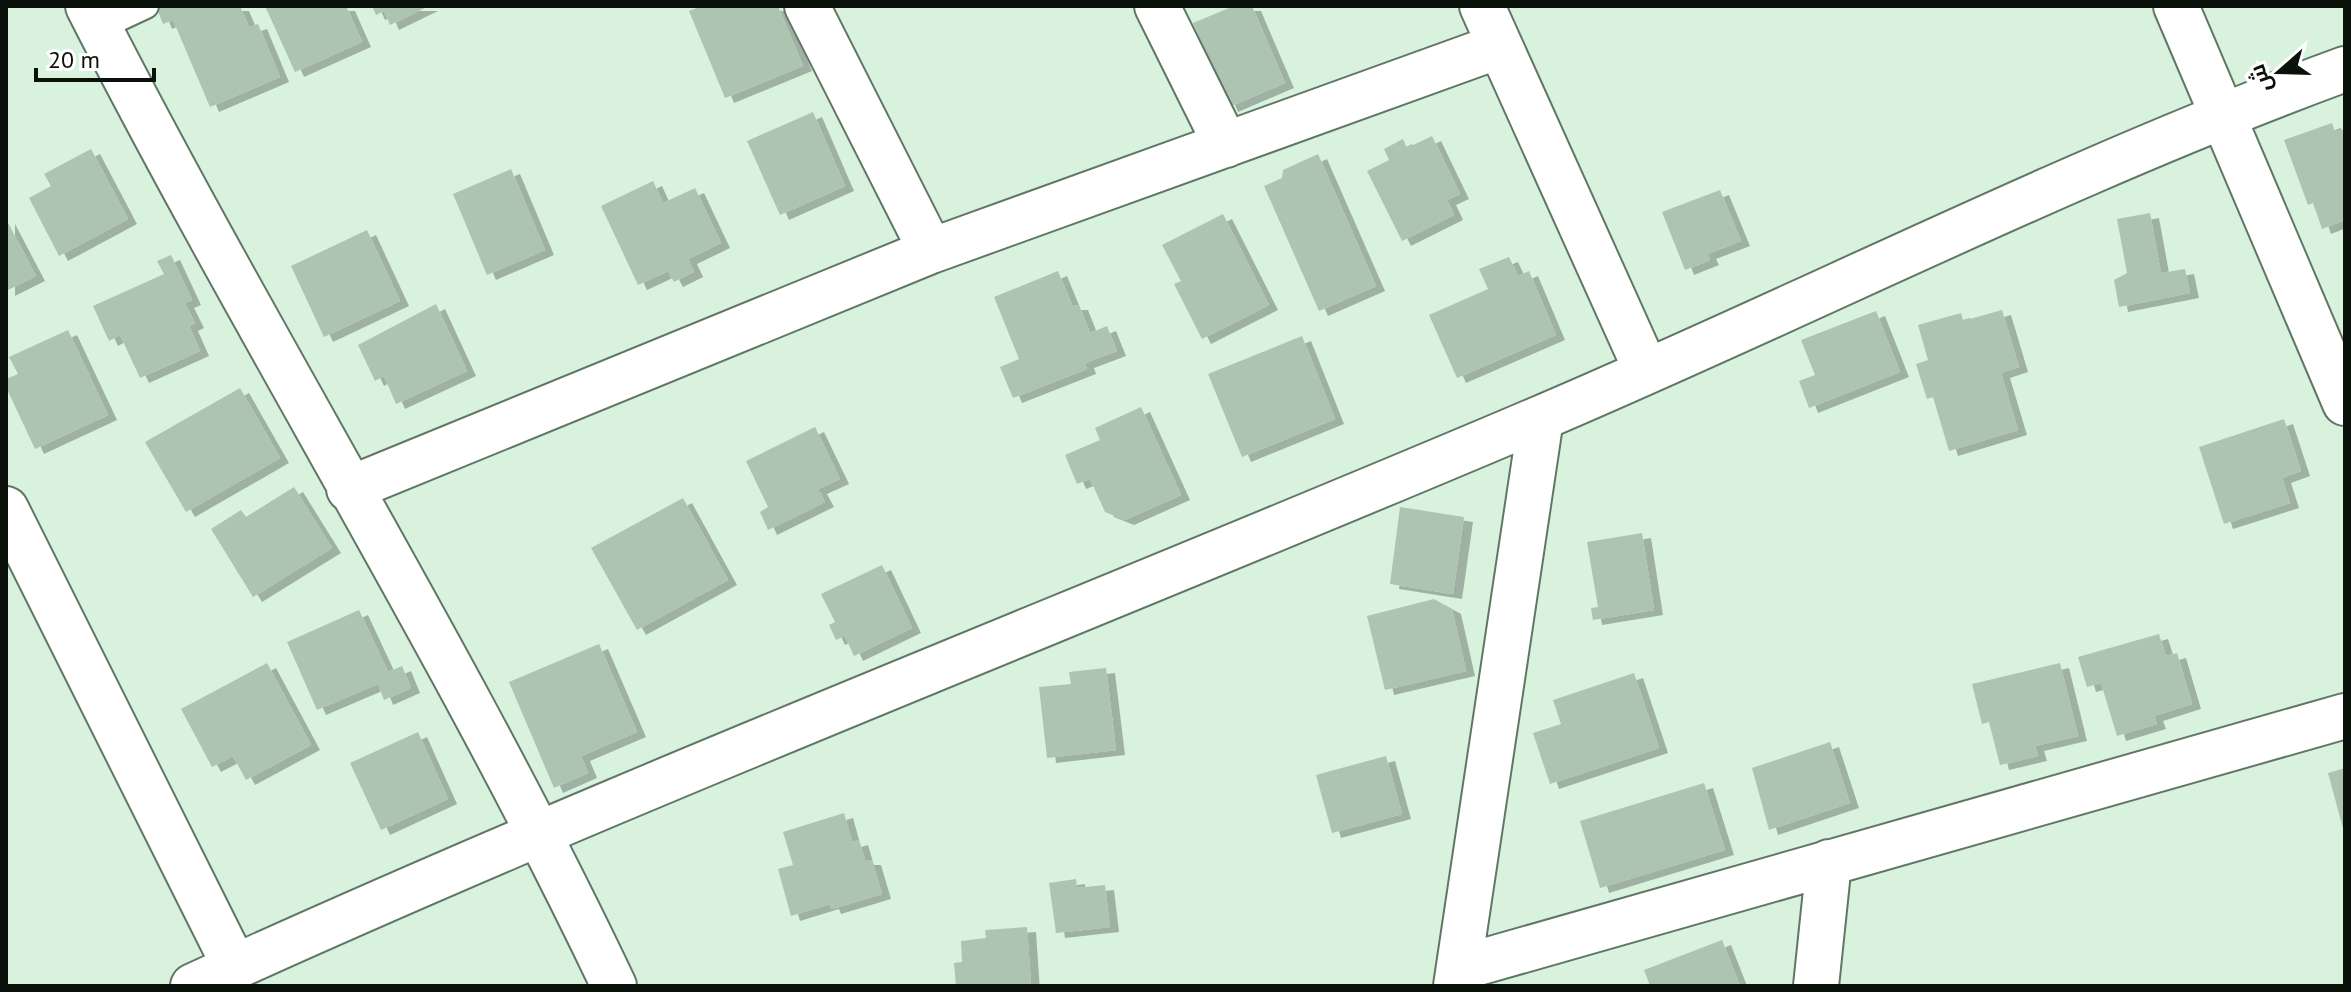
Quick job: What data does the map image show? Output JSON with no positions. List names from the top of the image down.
{
  "scale_bar": "20 m",
  "north": "left"
}
